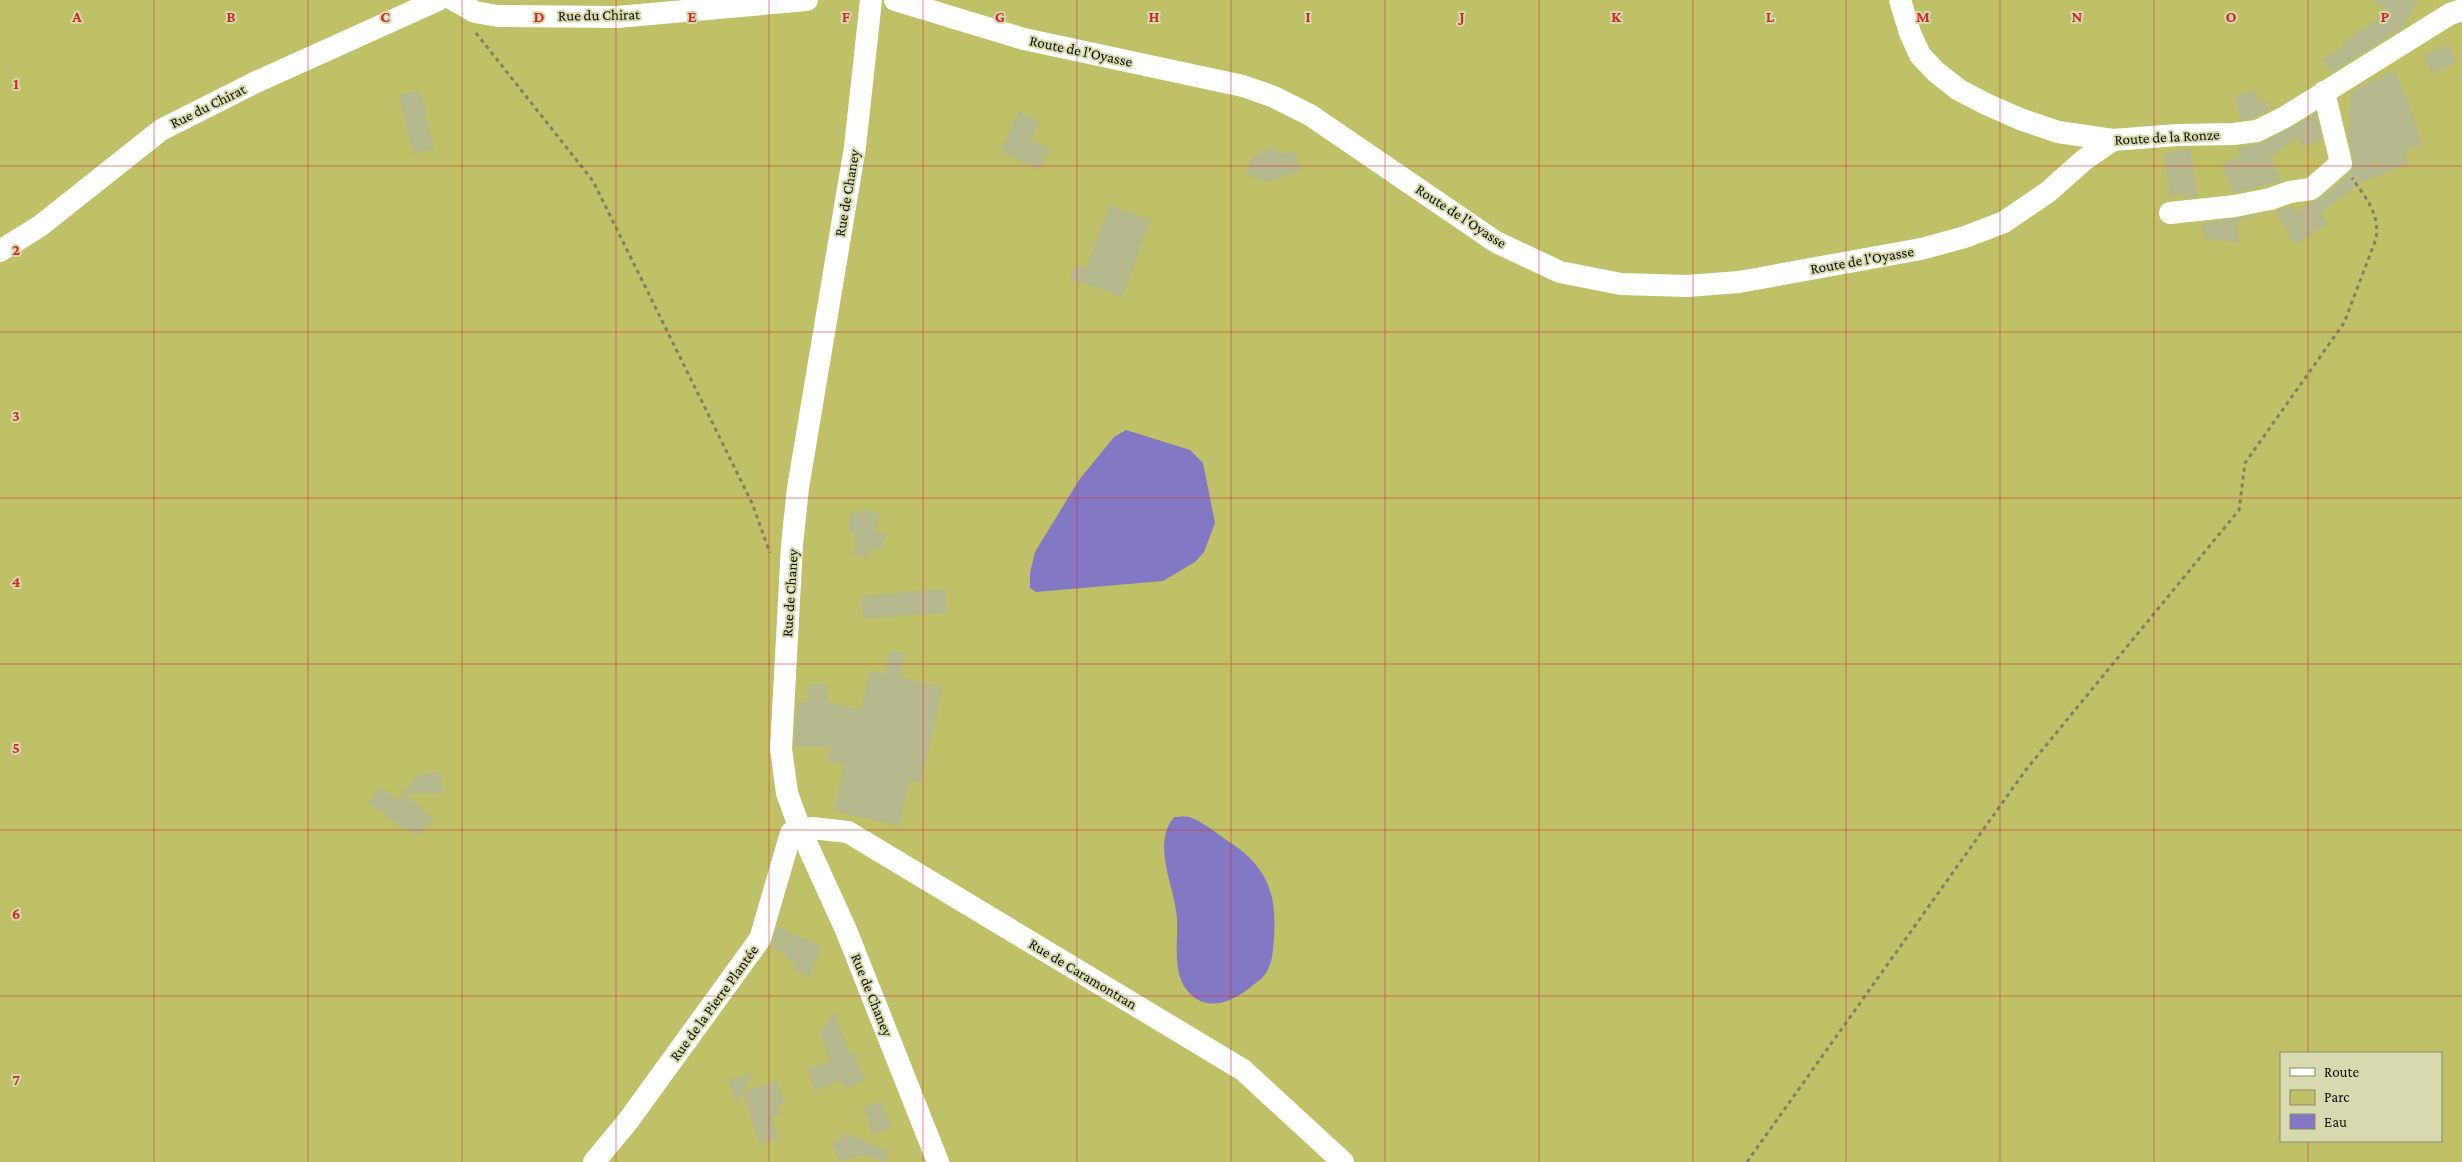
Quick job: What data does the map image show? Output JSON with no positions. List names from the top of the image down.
{
  "streets": {
    "street": [
      "Rue du Chirat",
      "Route de l'Oyasse",
      "Route de la Ronze",
      "Rue de Chaney",
      "Rue de Caramontran",
      "Rue de la Pierre Plantée"
    ]
  },
  "crossings": [
    ["Route de l'Oyasse", "Route de la Ronze"],
    ["Rue de Chaney", "Rue de Caramontran"],
    ["Rue de Chaney", "Rue de la Pierre Plantée"],
    ["Rue de Caramontran", "Rue de la Pierre Plantée"]
  ],
  "legend": ["Route", "Parc", "Eau"],
  "grid": {
    "columns": [
      "A",
      "B",
      "C",
      "D",
      "E",
      "F",
      "G",
      "H",
      "I",
      "J",
      "K",
      "L",
      "M",
      "N",
      "O",
      "P"
    ],
    "rows": [
      "1",
      "2",
      "3",
      "4",
      "5",
      "6",
      "7"
    ]
  }
}
